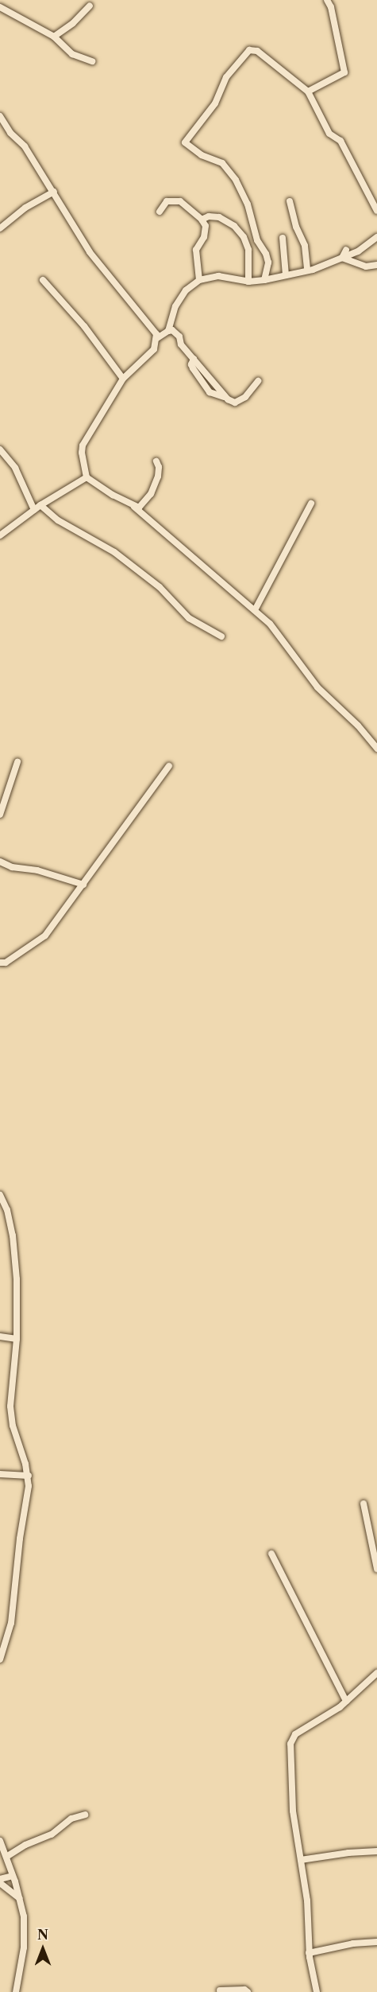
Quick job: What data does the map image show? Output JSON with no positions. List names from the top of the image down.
{
  "north": "top"
}
